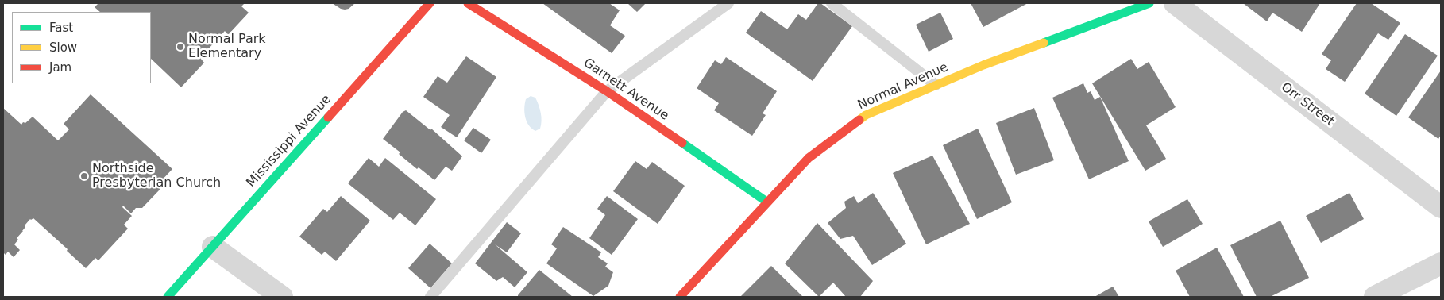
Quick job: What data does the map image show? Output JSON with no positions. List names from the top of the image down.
{
  "streets": {
    "street": [
      "Normal Avenue",
      "Garnett Avenue",
      "Orr Street",
      "Mississippi Avenue"
    ]
  },
  "crossings": [
    ["Normal Avenue", "Garnett Avenue"]
  ],
  "places": ["Normal Park Elementary", "Northside Presbyterian Church"],
  "legend": ["Fast", "Slow", "Jam"]
}
